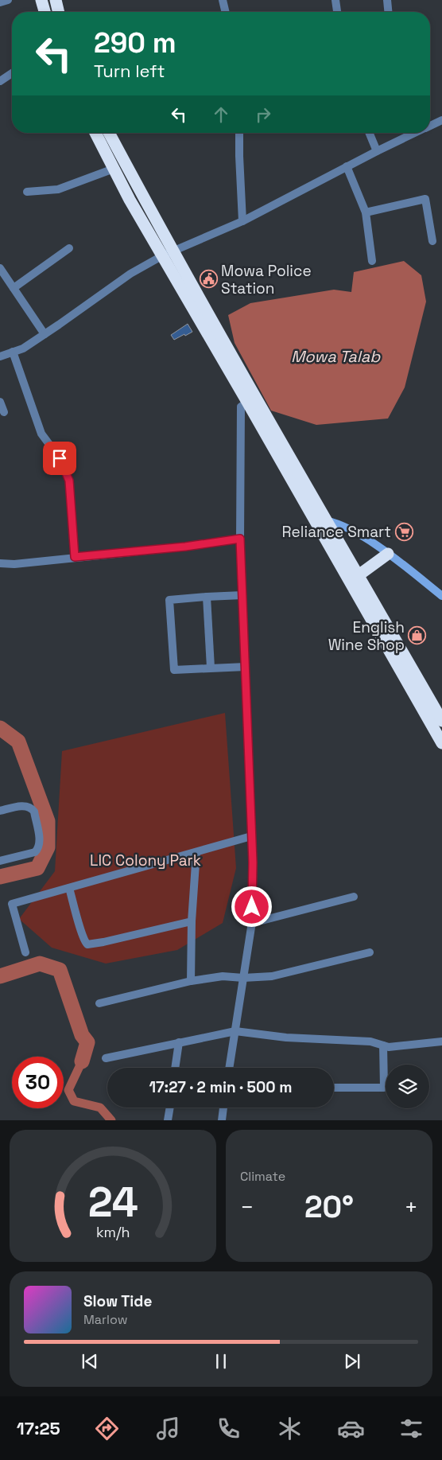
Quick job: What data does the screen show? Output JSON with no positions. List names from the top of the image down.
{
  "water": ["Mowa Talab"],
  "parks": ["LIC Colony Park"],
  "places": {
    "public building": ["Mowa Police Station"],
    "supermarket": ["Reliance Smart"],
    "shop": ["English Wine Shop"]
  },
  "page": {
    "turn": ["290 m", "Turn left"],
    "limit": "30",
    "trip": "17:27 · 2 min · 500 m",
    "tile": "Climate",
    "heat": ["−", "20°", "+"],
    "song": ["Slow Tide", "Marlow"],
    "tabs": "17:25",
    "gauge": ["24", "km/h"]
  }
}
